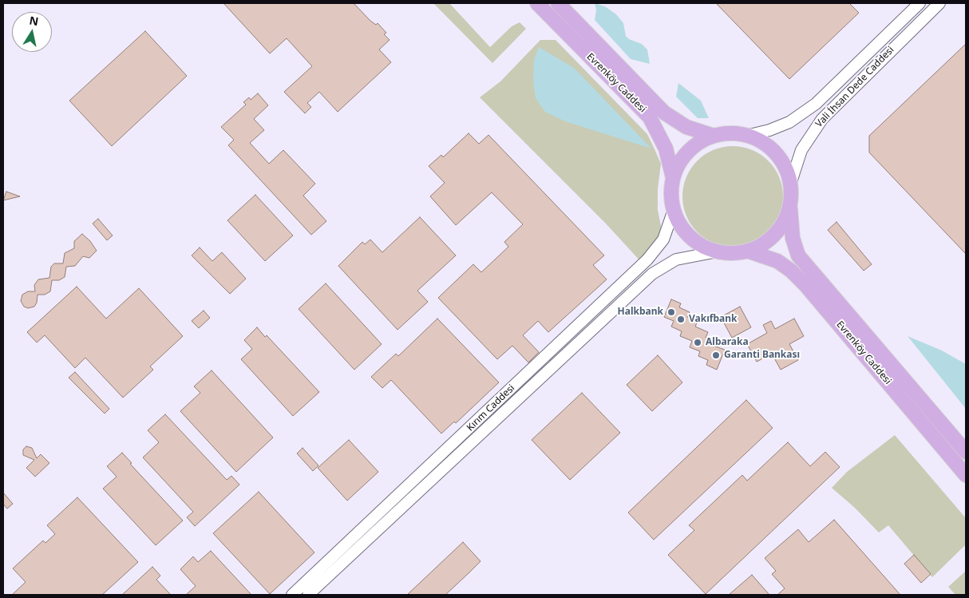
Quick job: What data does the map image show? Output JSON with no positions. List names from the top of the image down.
{
  "streets": {
    "main road": ["Evrenköy Caddesi"],
    "street": ["Vali İhsan Dede Caddesi", "Kırım Caddesi"]
  },
  "crossings": [
    ["Evrenköy Caddesi", "Vali İhsan Dede Caddesi"],
    ["Evrenköy Caddesi", "Kırım Caddesi"],
    ["Vali İhsan Dede Caddesi", "Kırım Caddesi"]
  ],
  "places": [
    "Halkbank",
    "Vakıfbank",
    "Albaraka",
    "Garanti Bankası"
  ],
  "north": "top"
}
